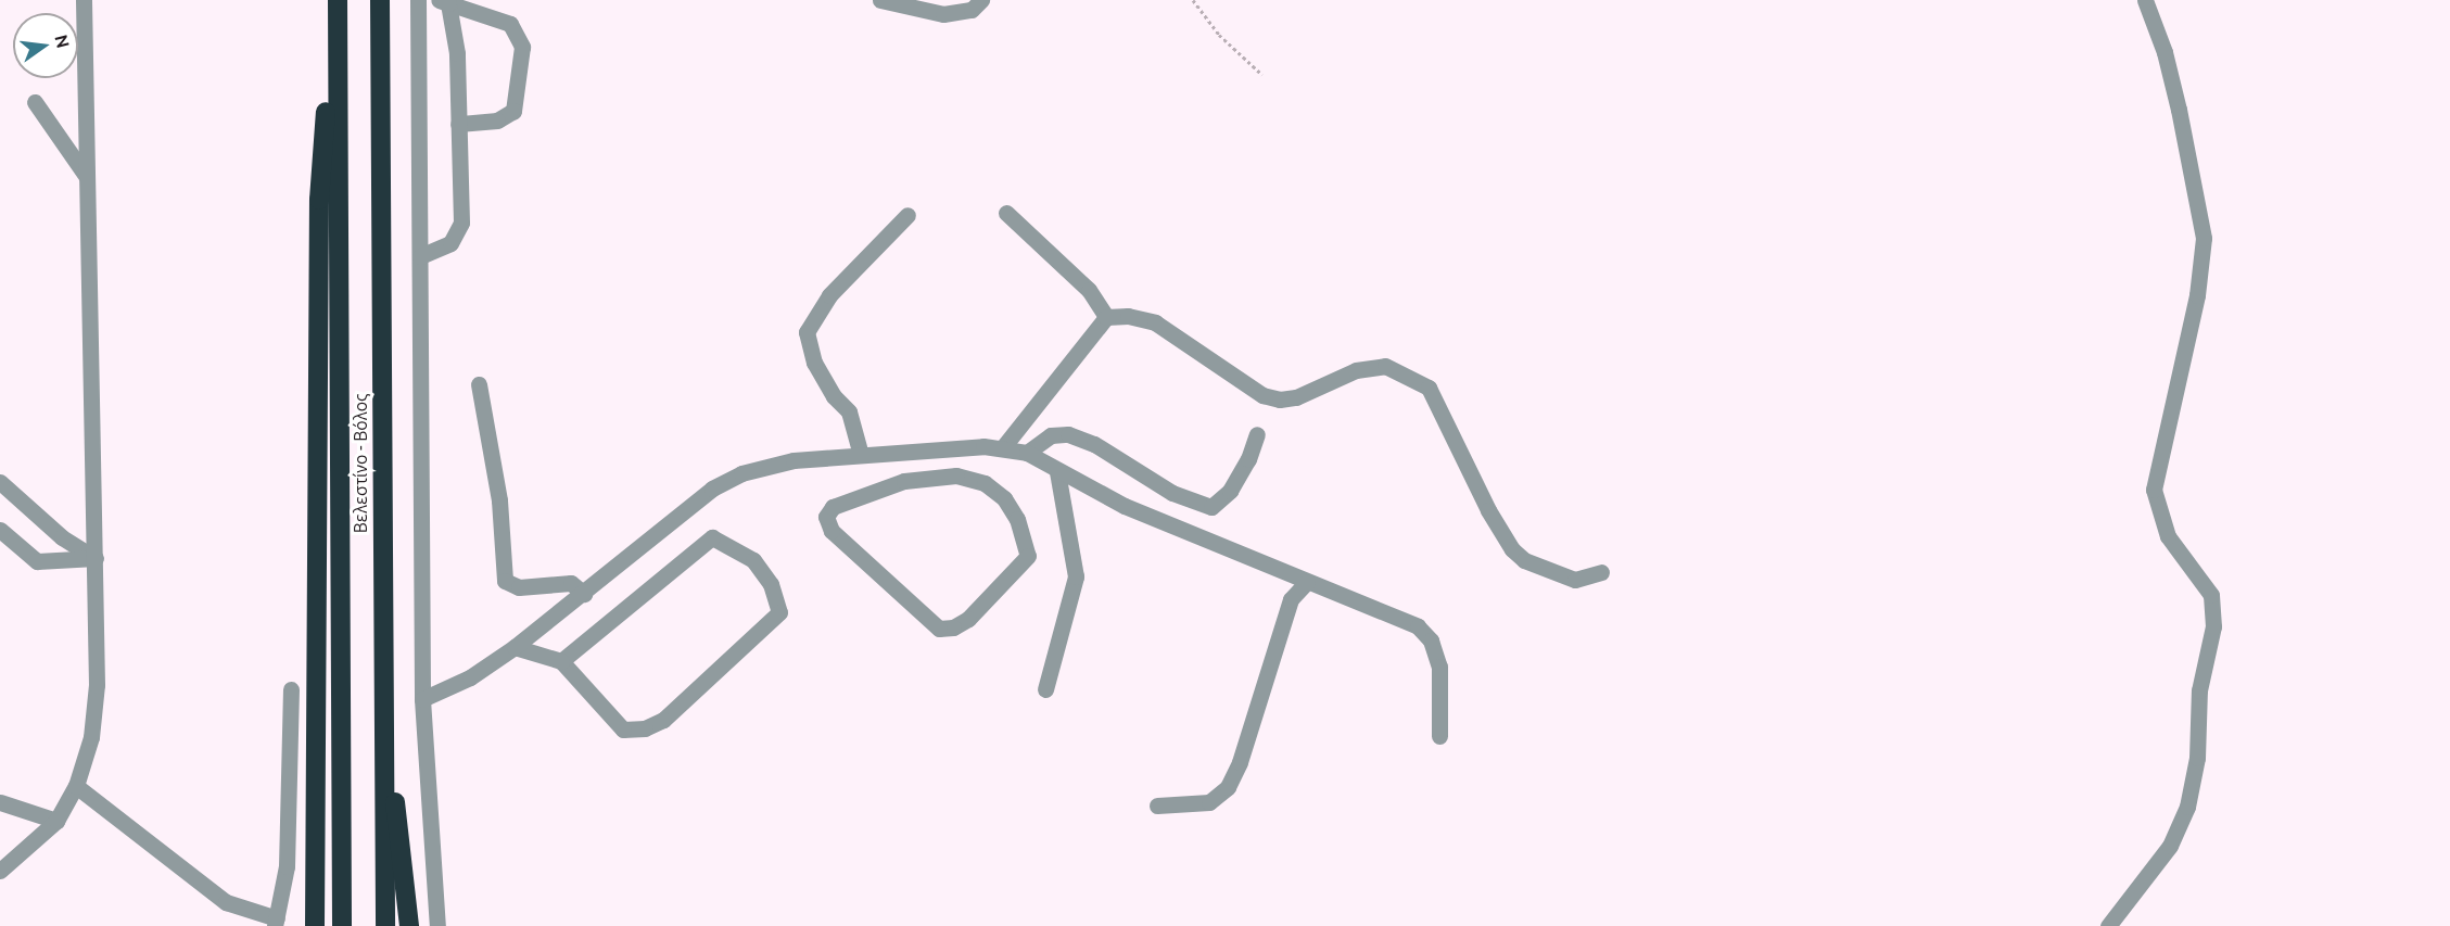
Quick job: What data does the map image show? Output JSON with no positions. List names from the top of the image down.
{
  "streets": {
    "highway": ["Βελεστίνο - Βόλος"]
  },
  "north": "right"
}
